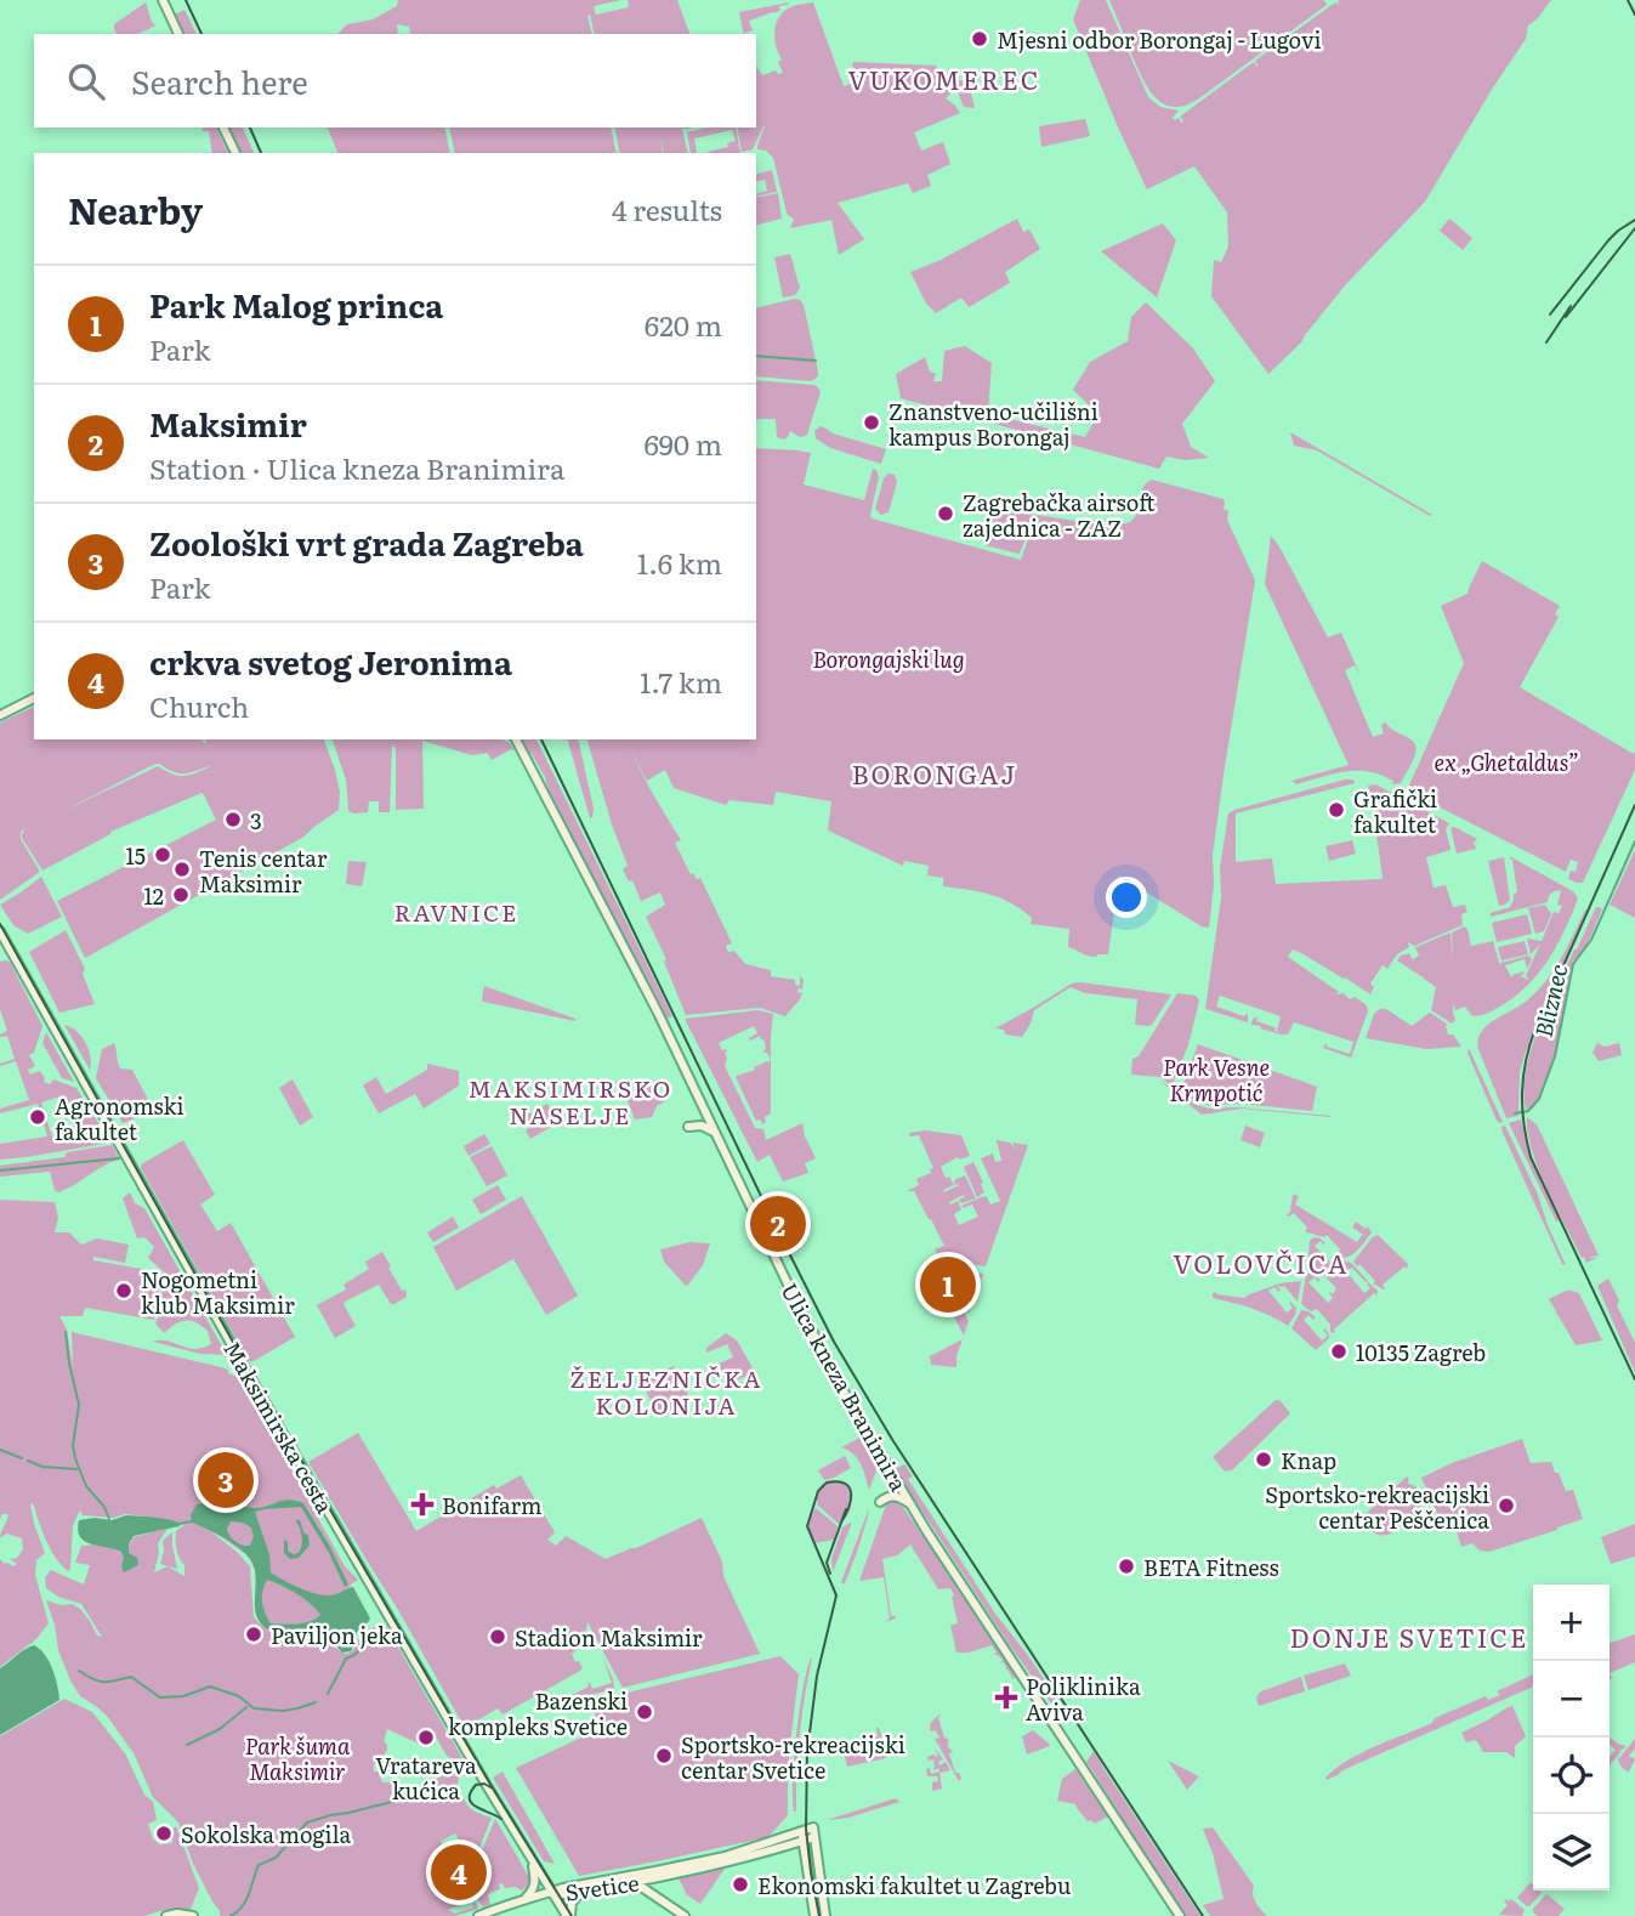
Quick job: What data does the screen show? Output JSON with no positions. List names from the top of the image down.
{
  "streets": {
    "main road": ["Ulica kneza Branimira", "Maksimirska cesta", "Svetice"]
  },
  "crossings": [
    ["Maksimirska cesta", "Svetice"]
  ],
  "districts": [
    "VUKOMEREC",
    "BORONGAJ",
    "RAVNICE",
    "MAKSIMIRSKO NASELJE",
    "VOLOVČICA",
    "ŽELJEZNIČKA KOLONIJA",
    "DONJE SVETICE"
  ],
  "water": ["Bliznec"],
  "parks": [
    "Borongajski lug",
    "ex „Ghetaldus”",
    "Park Vesne Krmpotić",
    "Park šuma Maksimir"
  ],
  "places": {
    "other": [
      "Mjesni odbor Borongaj - Lugovi",
      "Znanstveno-učilišni kampus Borongaj",
      "Zagrebačka airsoft zajednica - ZAZ",
      "Grafički fakultet",
      "3",
      "15",
      "Tenis centar Maksimir",
      "12",
      "Agronomski fakultet",
      "Nogometni klub Maksimir",
      "10135 Zagreb",
      "Knap",
      "Sportsko-rekreacijski centar Peščenica",
      "BETA Fitness",
      "Paviljon jeka",
      "Stadion Maksimir",
      "Bazenski kompleks Svetice",
      "Vratareva kućica",
      "Sportsko-rekreacijski centar Svetice",
      "Sokolska mogila",
      "Ekonomski fakultet u Zagrebu"
    ],
    "health": ["Bonifarm", "Poliklinika Aviva"]
  },
  "page": {
    "search": "Search here",
    "heading": ["Nearby", "4 results"],
    "list": [
      {
        "mark": "1",
        "name": "Park Malog princa",
        "note": "Park",
        "value": "620 m"
      },
      {
        "mark": "2",
        "name": "Maksimir",
        "note": "Station · Ulica kneza Branimira",
        "value": "690 m"
      },
      {
        "mark": "3",
        "name": "Zoološki vrt grada Zagreba",
        "note": "Park",
        "value": "1.6 km"
      },
      {
        "mark": "4",
        "name": "crkva svetog Jeronima",
        "note": "Church",
        "value": "1.7 km"
      }
    ],
    "pins": [
      "2",
      "1",
      "3",
      "4"
    ],
    "map_buttons": ["+", "−"]
  }
}
